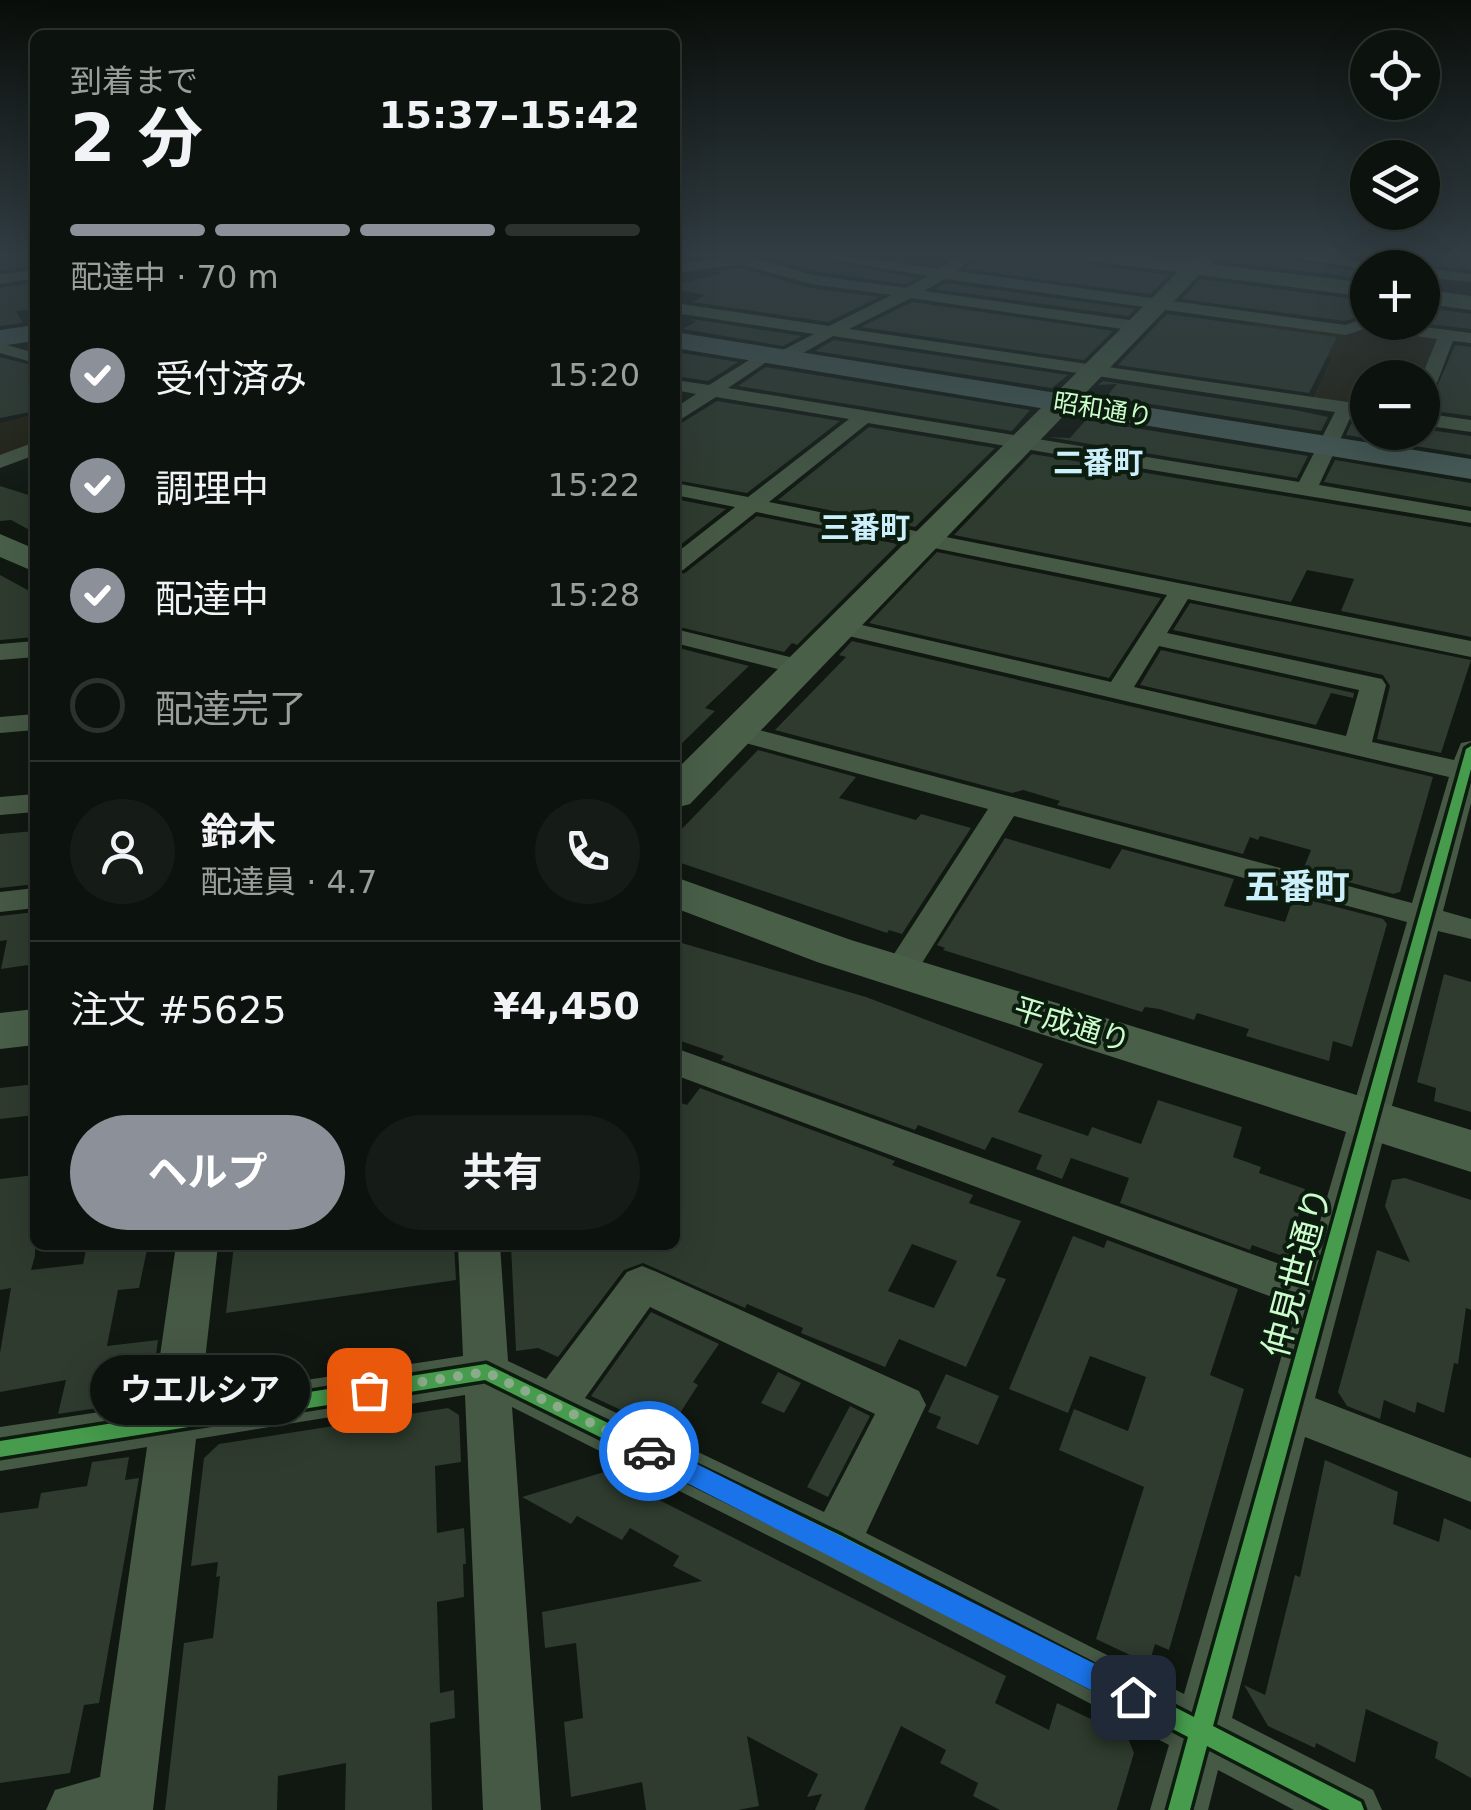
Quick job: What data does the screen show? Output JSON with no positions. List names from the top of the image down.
{
  "streets": {
    "highway": ["昭和通り"],
    "street": ["平成通り", "仲見世通り"]
  },
  "crossings": [
    ["平成通り", "仲見世通り"]
  ],
  "districts": ["二番町", "三番町", "五番町"],
  "places": ["ウエルシア"],
  "page": {
    "map_buttons": ["+", "−"],
    "heading": ["2 分", "到着まで", "15:37–15:42"],
    "panel": [
      "鈴木",
      "配達員 · 4.7",
      "注文 #5625",
      "¥4,450"
    ],
    "bar": "配達中 · 70 m",
    "list": [
      ["受付済み", "15:20"],
      ["調理中", "15:22"],
      ["配達中", "15:28"],
      "配達完了"
    ],
    "buttons": ["ヘルプ", "共有"],
    "bubble": "ウエルシア"
  }
}
